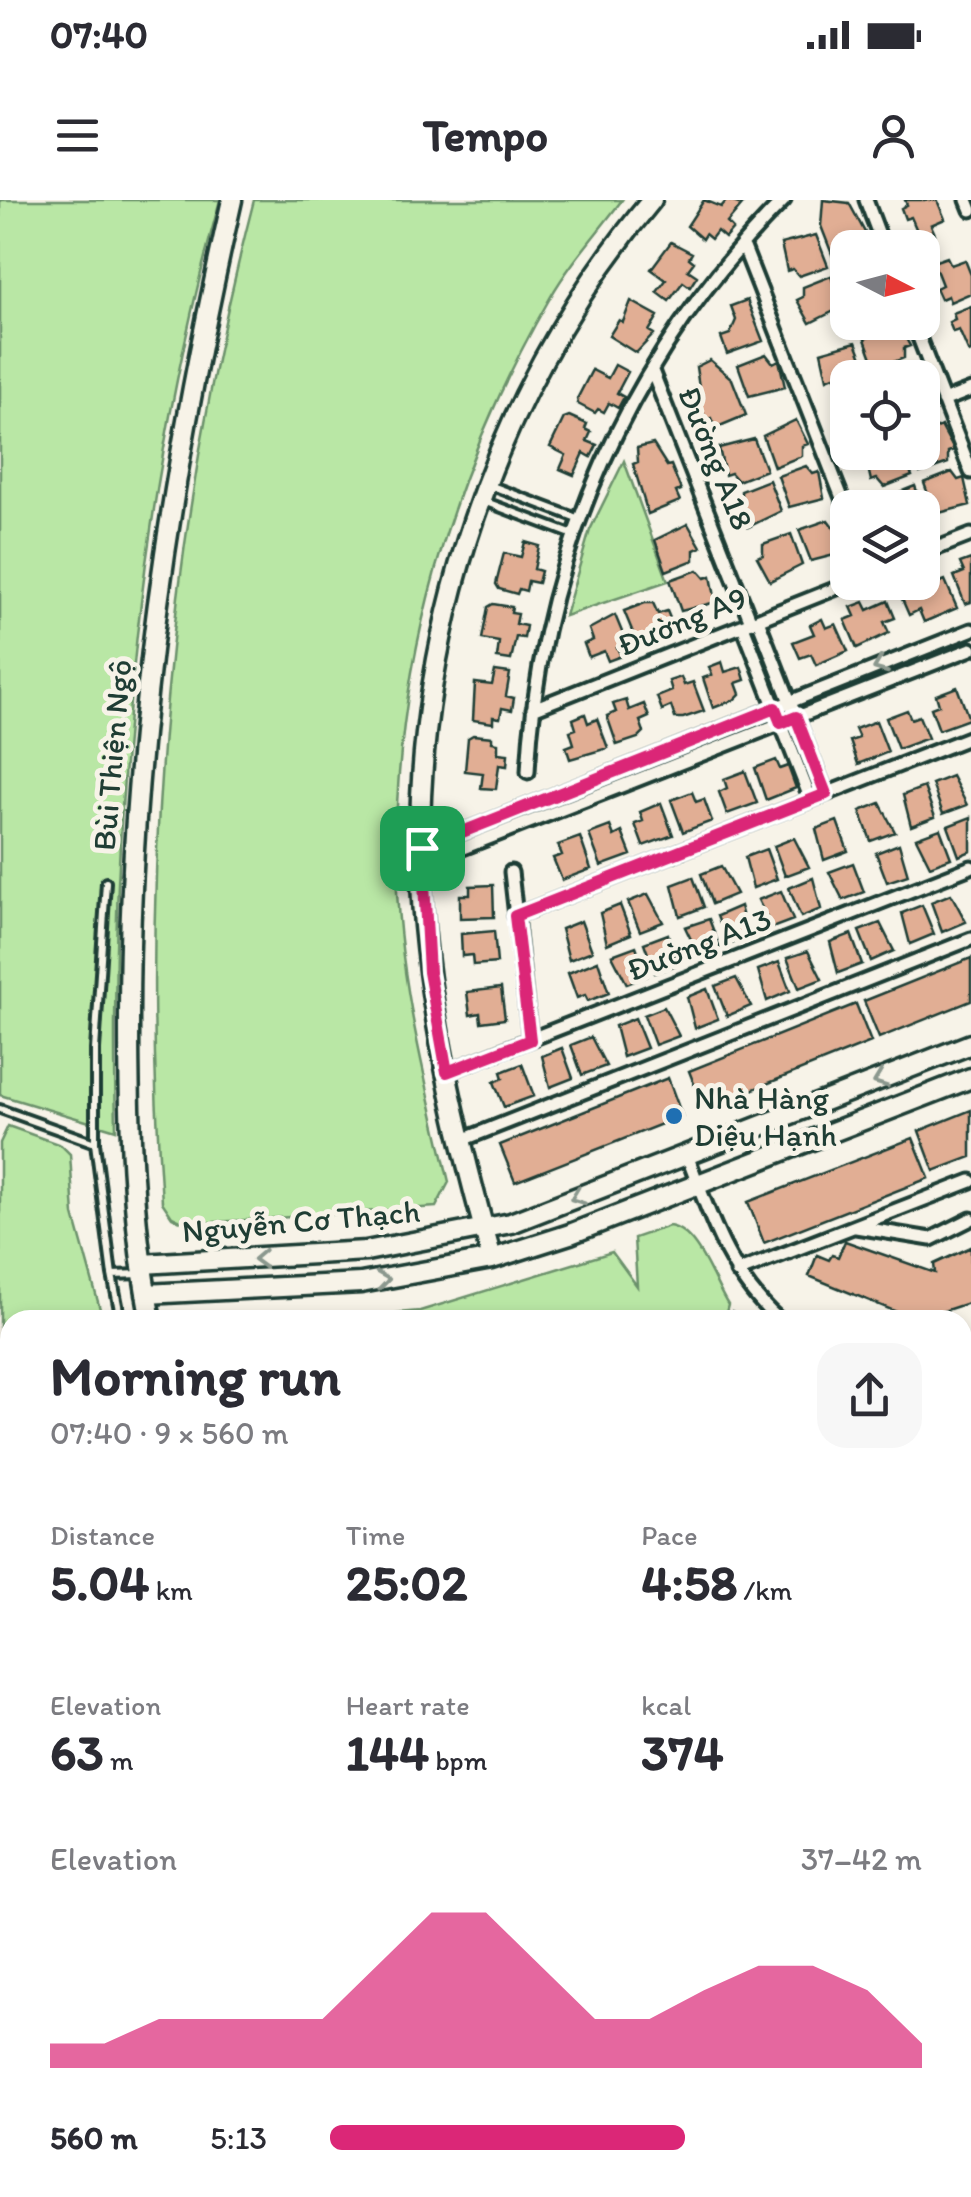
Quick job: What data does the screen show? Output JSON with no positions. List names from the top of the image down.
{
  "streets": {
    "street": [
      "Đường A18",
      "Đường A9",
      "Bùi Thiện Ngộ",
      "Đường A13",
      "Nguyễn Cơ Thạch"
    ]
  },
  "crossings": [
    ["Đường A18", "Đường A9"],
    ["Bùi Thiện Ngộ", "Nguyễn Cơ Thạch"]
  ],
  "places": ["Nhà Hàng Diệu Hạnh"],
  "north": "right",
  "page": {
    "status": "07:40",
    "header": "Tempo",
    "heading": ["Morning run", "07:40 · 9 × 560 m"],
    "stats": [
      ["Distance", "5.04 km"],
      ["Time", "25:02"],
      ["Pace", "4:58 /km"],
      ["Elevation", "63 m"],
      ["Heart rate", "144 bpm"],
      ["kcal", "374"]
    ],
    "chart": ["Elevation", "37–42 m"],
    "list": [
      {
        "name": "560 m",
        "note": "5:13"
      }
    ]
  }
}
